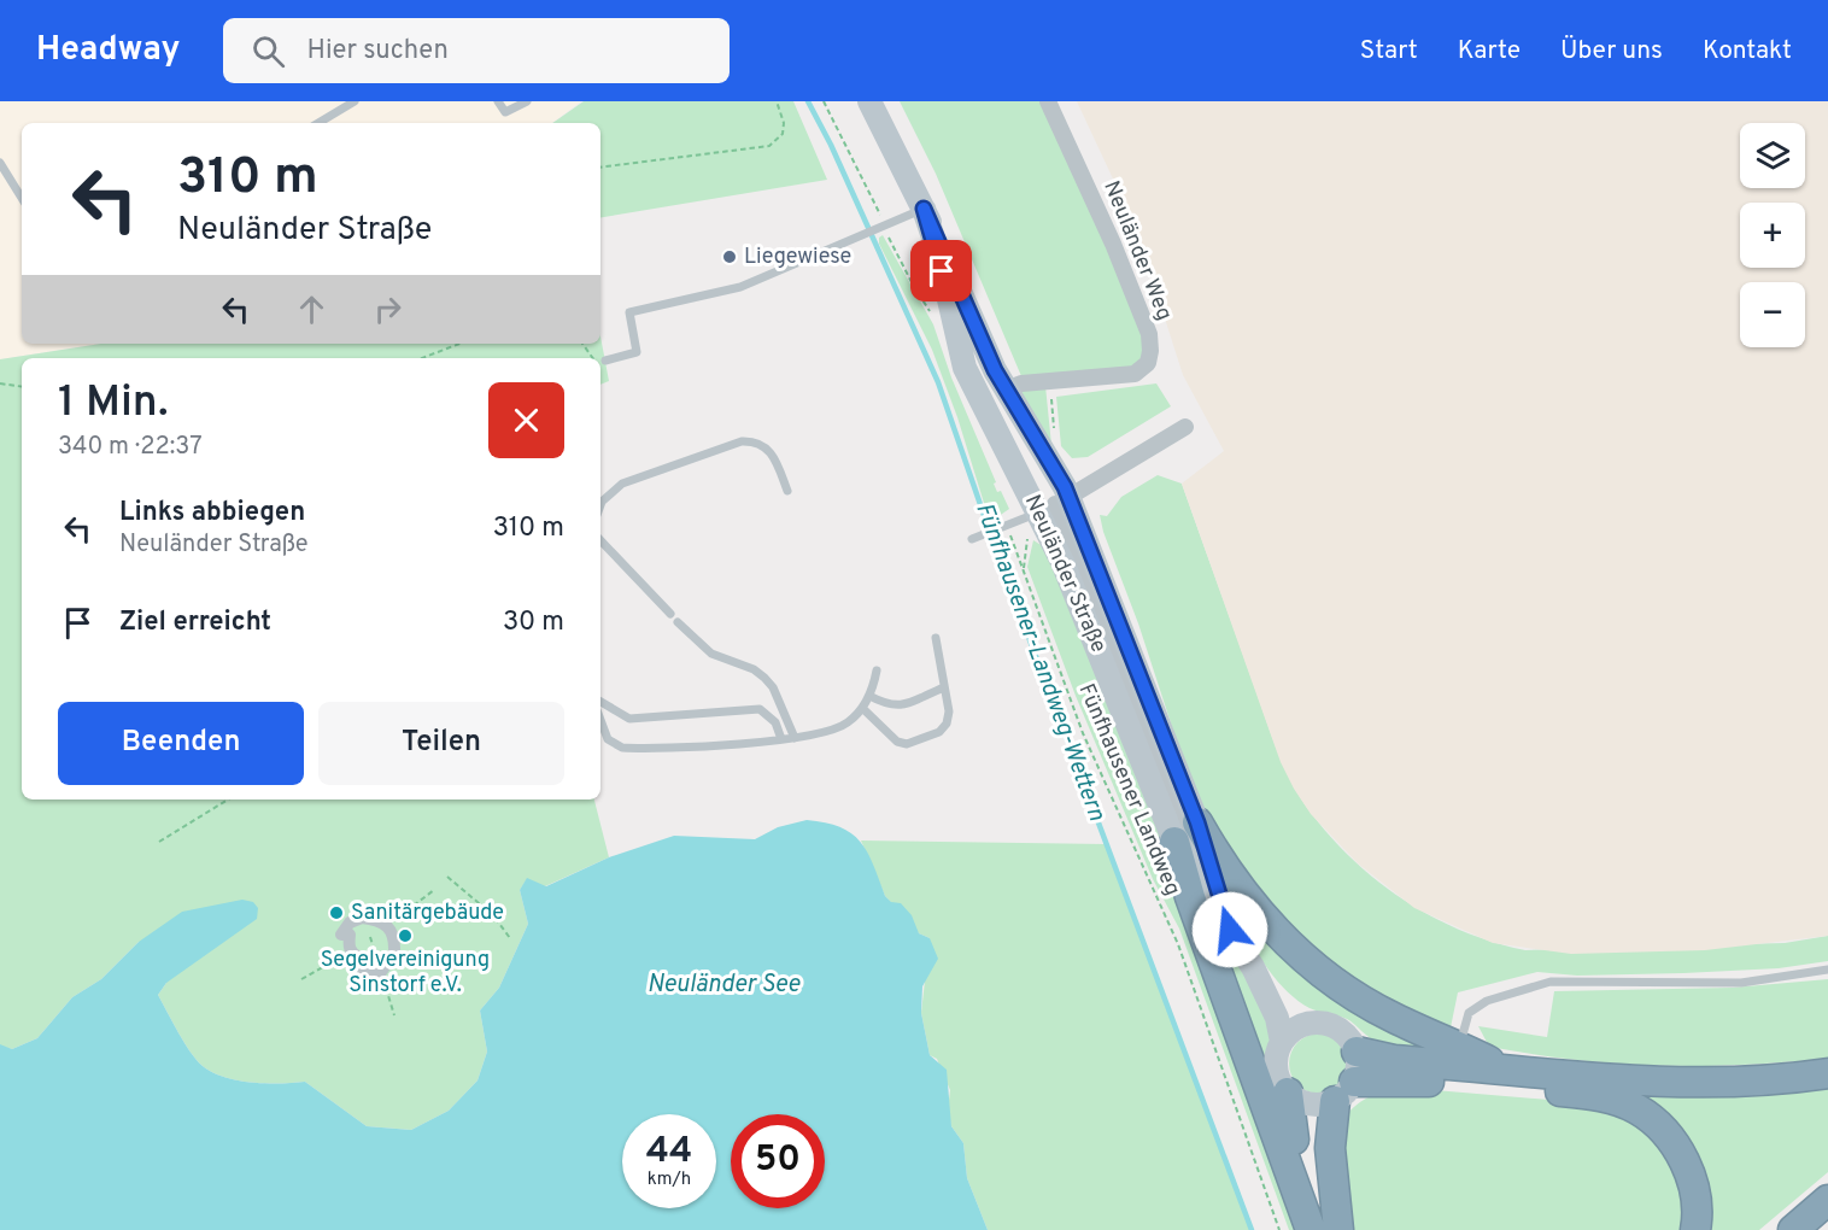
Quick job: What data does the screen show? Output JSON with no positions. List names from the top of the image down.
{
  "streets": {
    "main road": ["Neuländer Straße"],
    "street": ["Neuländer Weg"],
    "path": ["Fünfhausener Landweg"]
  },
  "crossings": [
    ["Neuländer Weg", "Neuländer Straße"]
  ],
  "water": ["Fünfhausener-Landweg-Wettern", "Neuländer See"],
  "places": ["Liegewiese", "Sanitärgebäude", "Segelvereinigung Sinstorf e.V."],
  "page": {
    "header": "Headway",
    "search": "Hier suchen",
    "nav": [
      "Start",
      "Karte",
      "Über uns",
      "Kontakt"
    ],
    "map_buttons": ["+", "−"],
    "turn": ["310 m", "Neuländer Straße"],
    "heading": ["1 Min.", "340 m · 22:37"],
    "list": [
      {
        "name": "Links abbiegen",
        "note": "Neuländer Straße",
        "value": "310 m"
      },
      {
        "name": "Ziel erreicht",
        "value": "30 m"
      }
    ],
    "buttons": ["Beenden", "Teilen"],
    "speed": "44 km/h",
    "limit": "50"
  }
}
